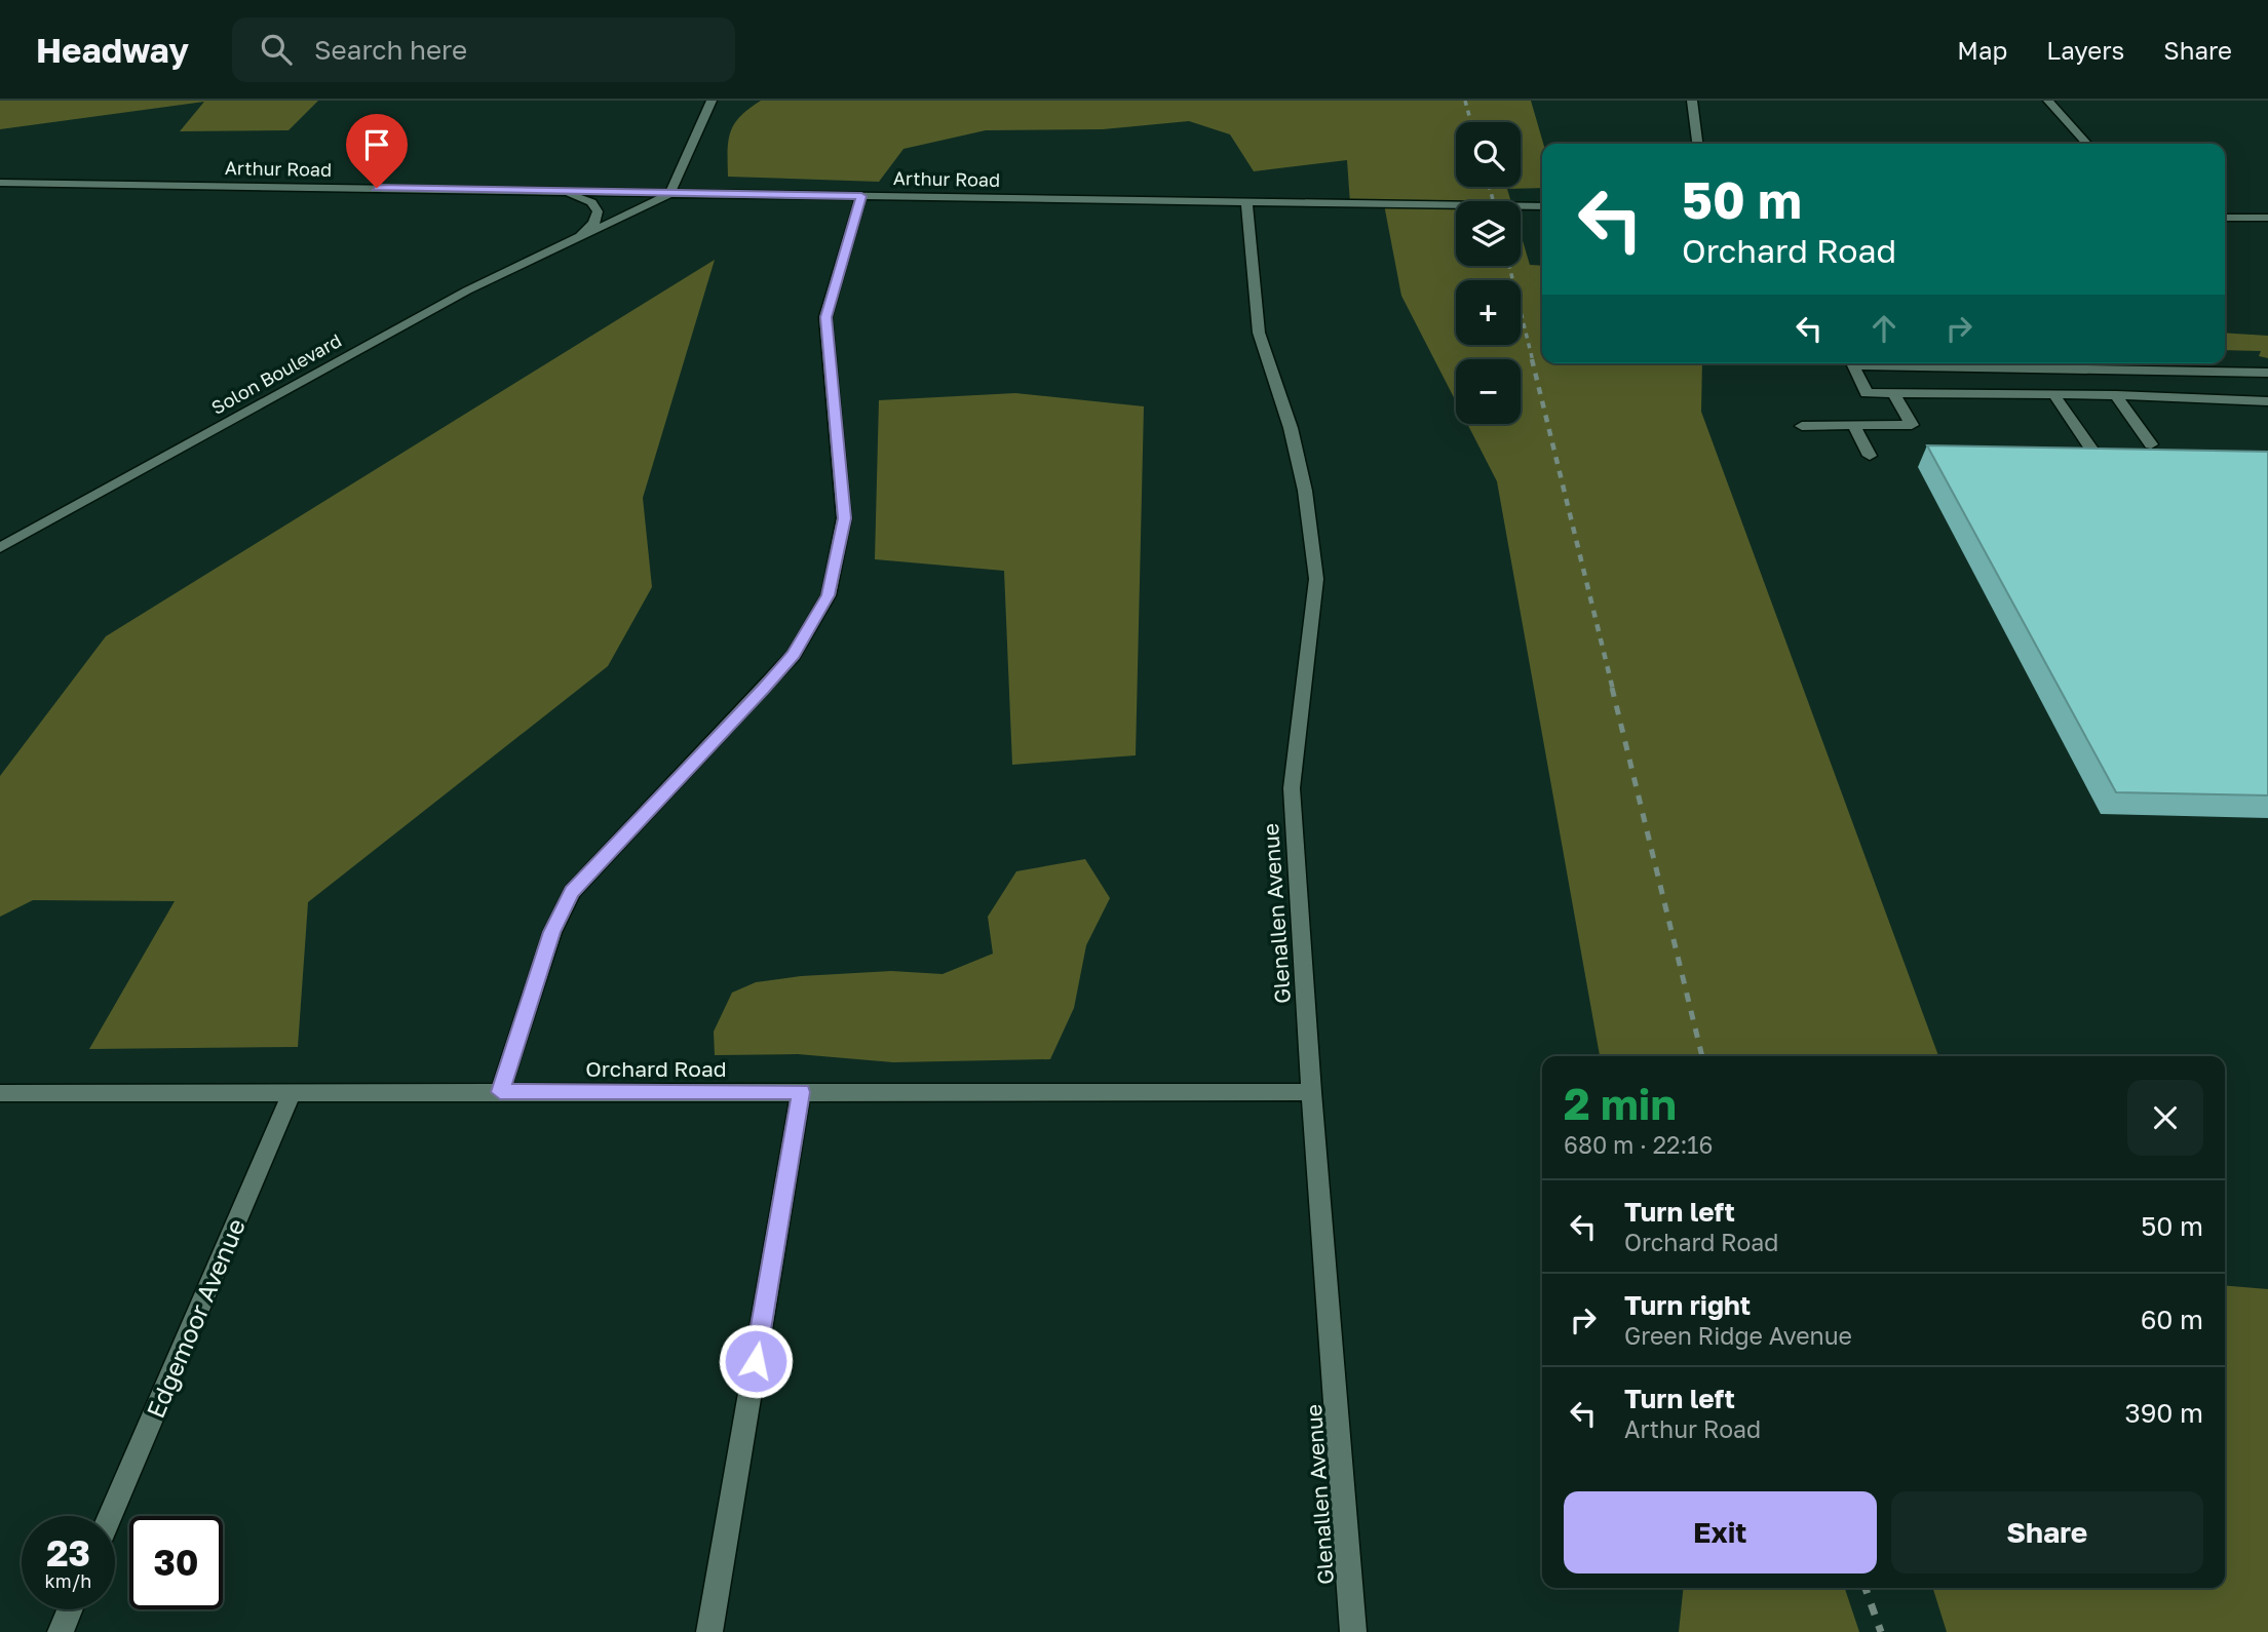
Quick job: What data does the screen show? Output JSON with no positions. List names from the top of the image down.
{
  "streets": {
    "street": [
      "Arthur Road",
      "Solon Boulevard",
      "Glenallen Avenue",
      "Orchard Road",
      "Edgemoor Avenue"
    ]
  },
  "crossings": [
    ["Arthur Road", "Solon Boulevard"],
    ["Arthur Road", "Glenallen Avenue"],
    ["Glenallen Avenue", "Orchard Road"],
    ["Orchard Road", "Edgemoor Avenue"]
  ],
  "page": {
    "header": "Headway",
    "search": "Search here",
    "nav": ["Map", "Layers", "Share"],
    "map_buttons": ["+", "−"],
    "turn": ["50 m", "Orchard Road"],
    "heading": ["2 min", "680 m · 22:16"],
    "list": [
      {
        "name": "Turn left",
        "note": "Orchard Road",
        "value": "50 m"
      },
      {
        "name": "Turn right",
        "note": "Green Ridge Avenue",
        "value": "60 m"
      },
      {
        "name": "Turn left",
        "note": "Arthur Road",
        "value": "390 m"
      }
    ],
    "buttons": ["Exit", "Share"],
    "speed": "23 km/h",
    "limit": "30"
  }
}
